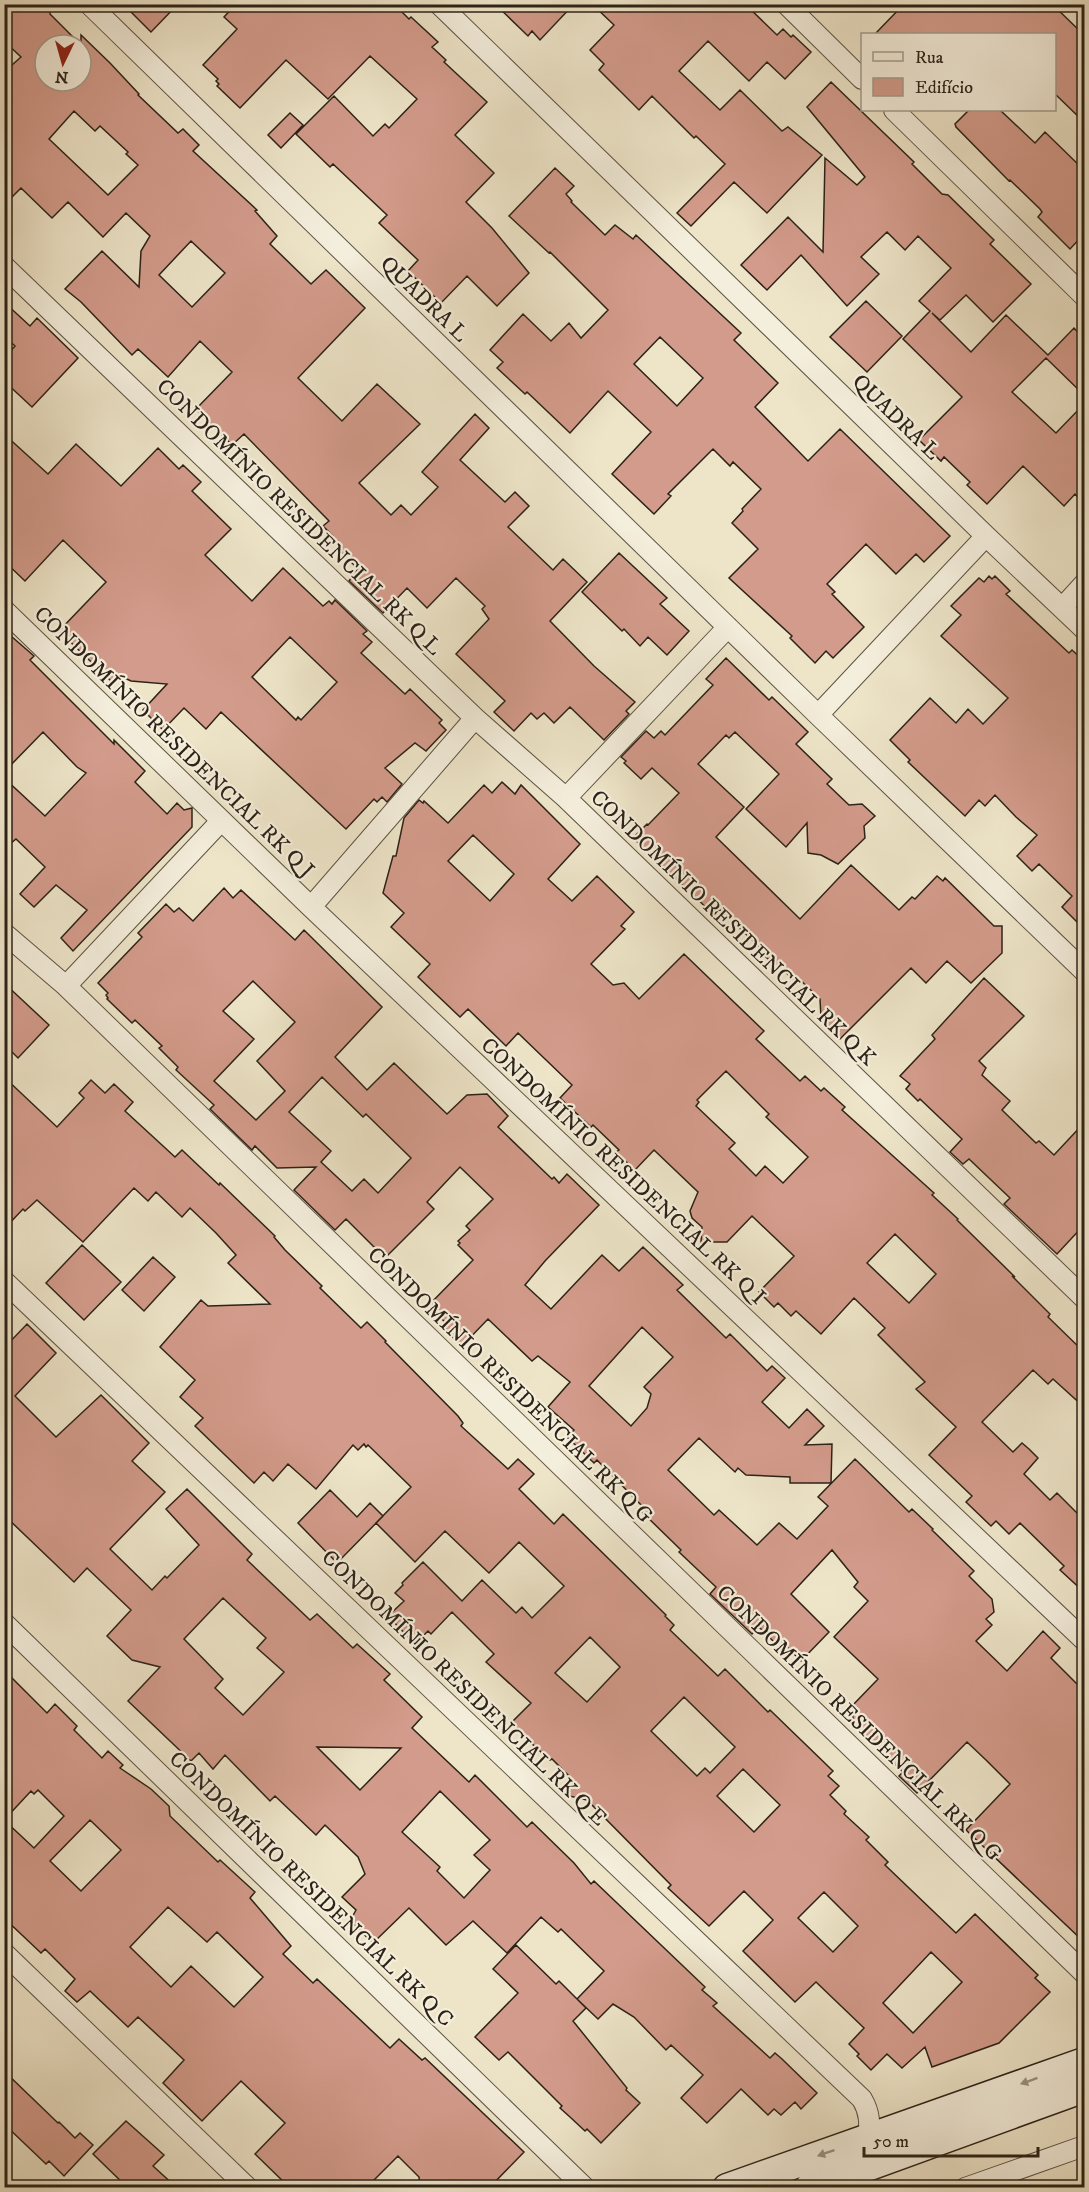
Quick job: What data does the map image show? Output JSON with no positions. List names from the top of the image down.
{
  "streets": {
    "street": [
      "QUADRA L",
      "CONDOMÍNIO RESIDENCIAL RK Q L",
      "CONDOMÍNIO RESIDENCIAL RK Q J",
      "CONDOMÍNIO RESIDENCIAL RK Q K",
      "CONDOMÍNIO RESIDENCIAL RK Q I",
      "CONDOMÍNIO RESIDENCIAL RK Q G",
      "CONDOMÍNIO RESIDENCIAL RK Q E",
      "CONDOMÍNIO RESIDENCIAL RK Q C"
    ]
  },
  "crossings": [
    ["QUADRA L", "CONDOMÍNIO RESIDENCIAL RK Q K"],
    ["CONDOMÍNIO RESIDENCIAL RK Q L", "CONDOMÍNIO RESIDENCIAL RK Q K"],
    ["CONDOMÍNIO RESIDENCIAL RK Q J", "CONDOMÍNIO RESIDENCIAL RK Q I"]
  ],
  "legend": ["Rua", "Edifício"],
  "scale_bar": "50 m",
  "north": "bottom"
}
